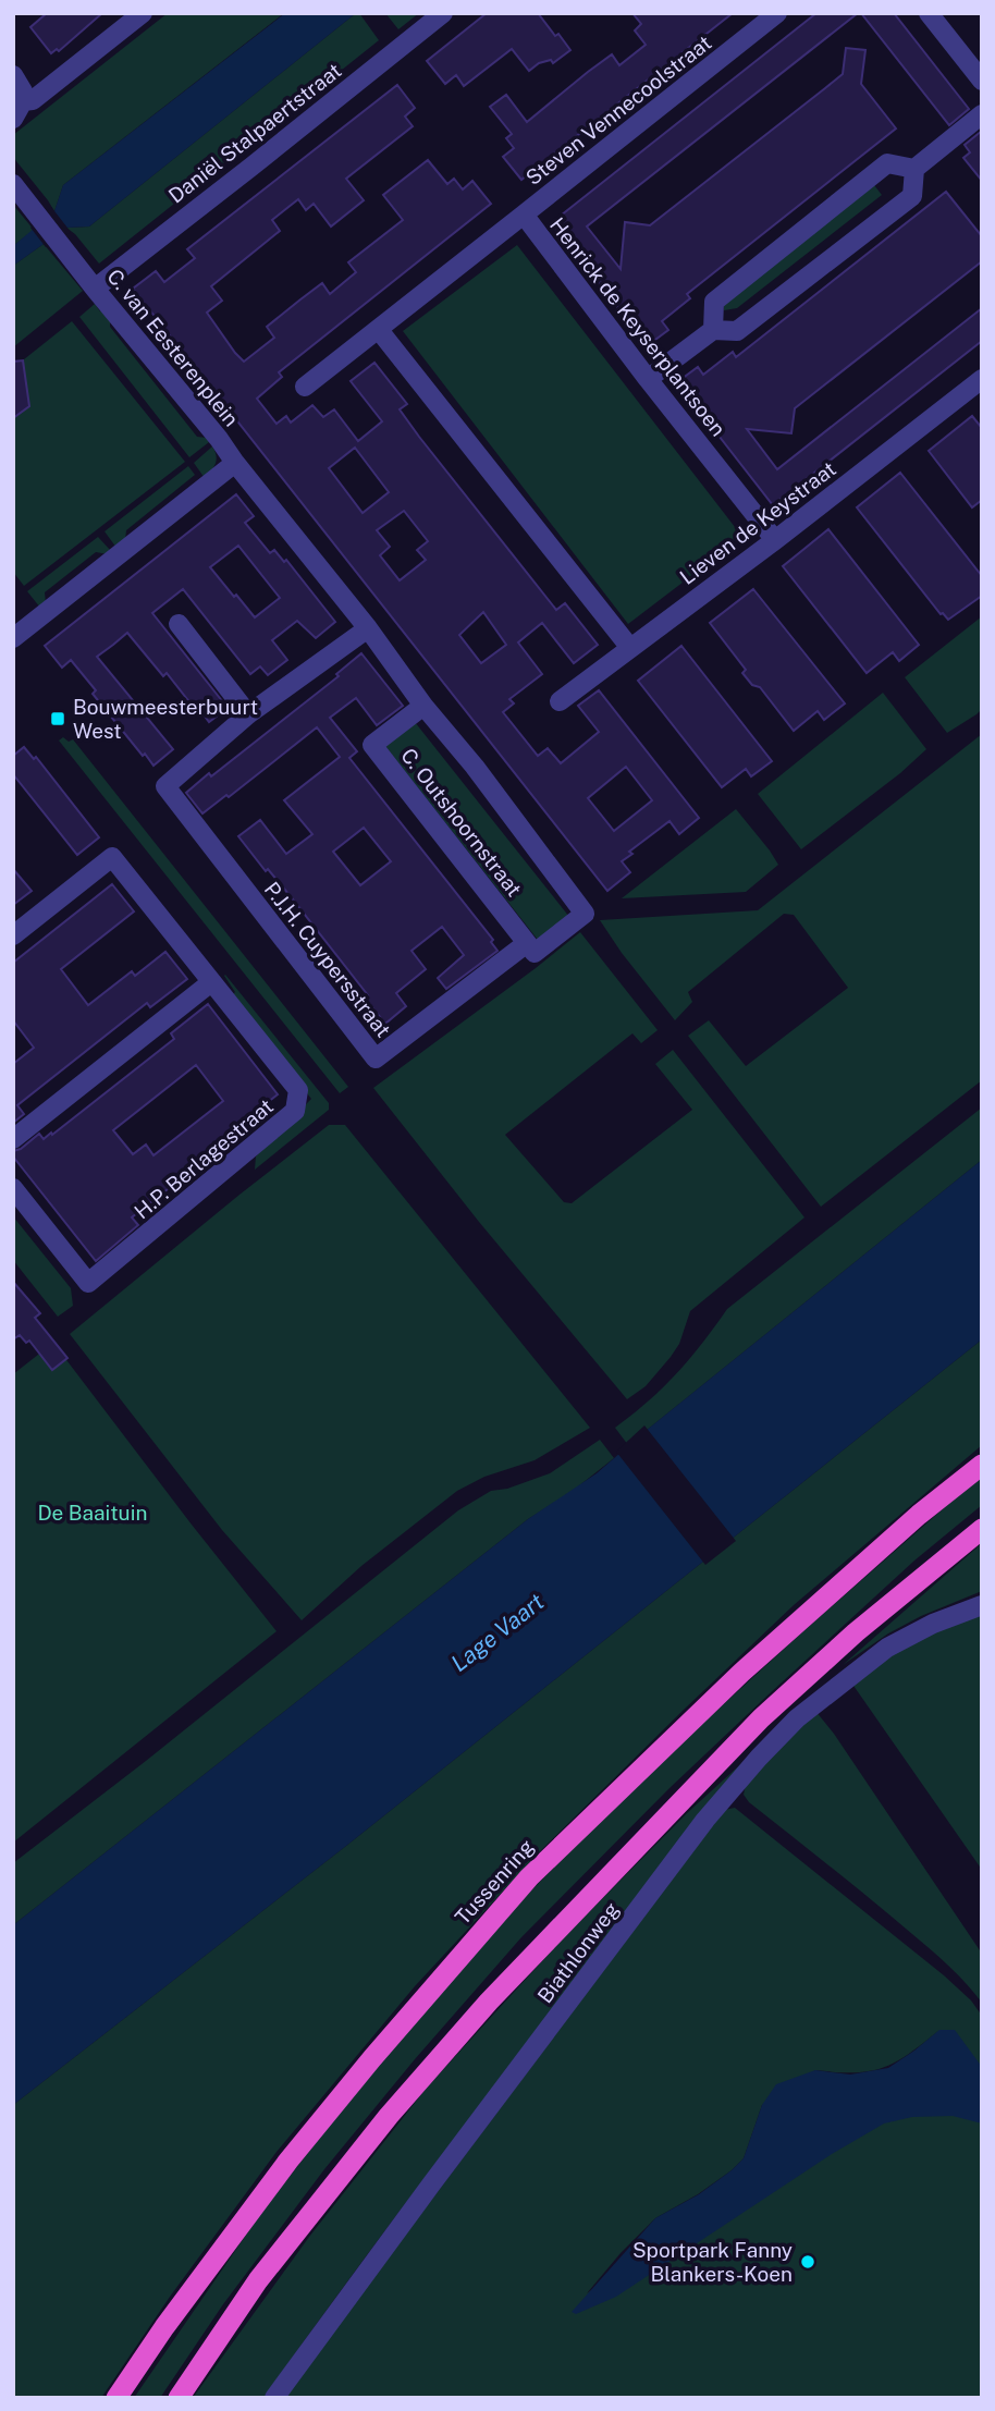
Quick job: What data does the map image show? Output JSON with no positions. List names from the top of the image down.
{
  "streets": {
    "highway": ["Tussenring"],
    "street": [
      "Steven Vennecoolstraat",
      "Daniël Stalpaertstraat",
      "Henrick de Keyserplantsoen",
      "C. van Eesterenplein",
      "Lieven de Keystraat",
      "C. Outshoornstraat",
      "P.J.H. Cuypersstraat",
      "H.P. Berlagestraat",
      "Biathlonweg"
    ]
  },
  "crossings": [
    ["Steven Vennecoolstraat", "Henrick de Keyserplantsoen"],
    ["Daniël Stalpaertstraat", "C. van Eesterenplein"],
    ["Henrick de Keyserplantsoen", "Lieven de Keystraat"],
    ["C. van Eesterenplein", "C. Outshoornstraat"],
    ["C. Outshoornstraat", "P.J.H. Cuypersstraat"]
  ],
  "water": ["Lage Vaart"],
  "parks": ["De Baaituin"],
  "places": {
    "transit": ["Bouwmeesterbuurt West"],
    "other": ["Sportpark Fanny Blankers-Koen"]
  }
}
